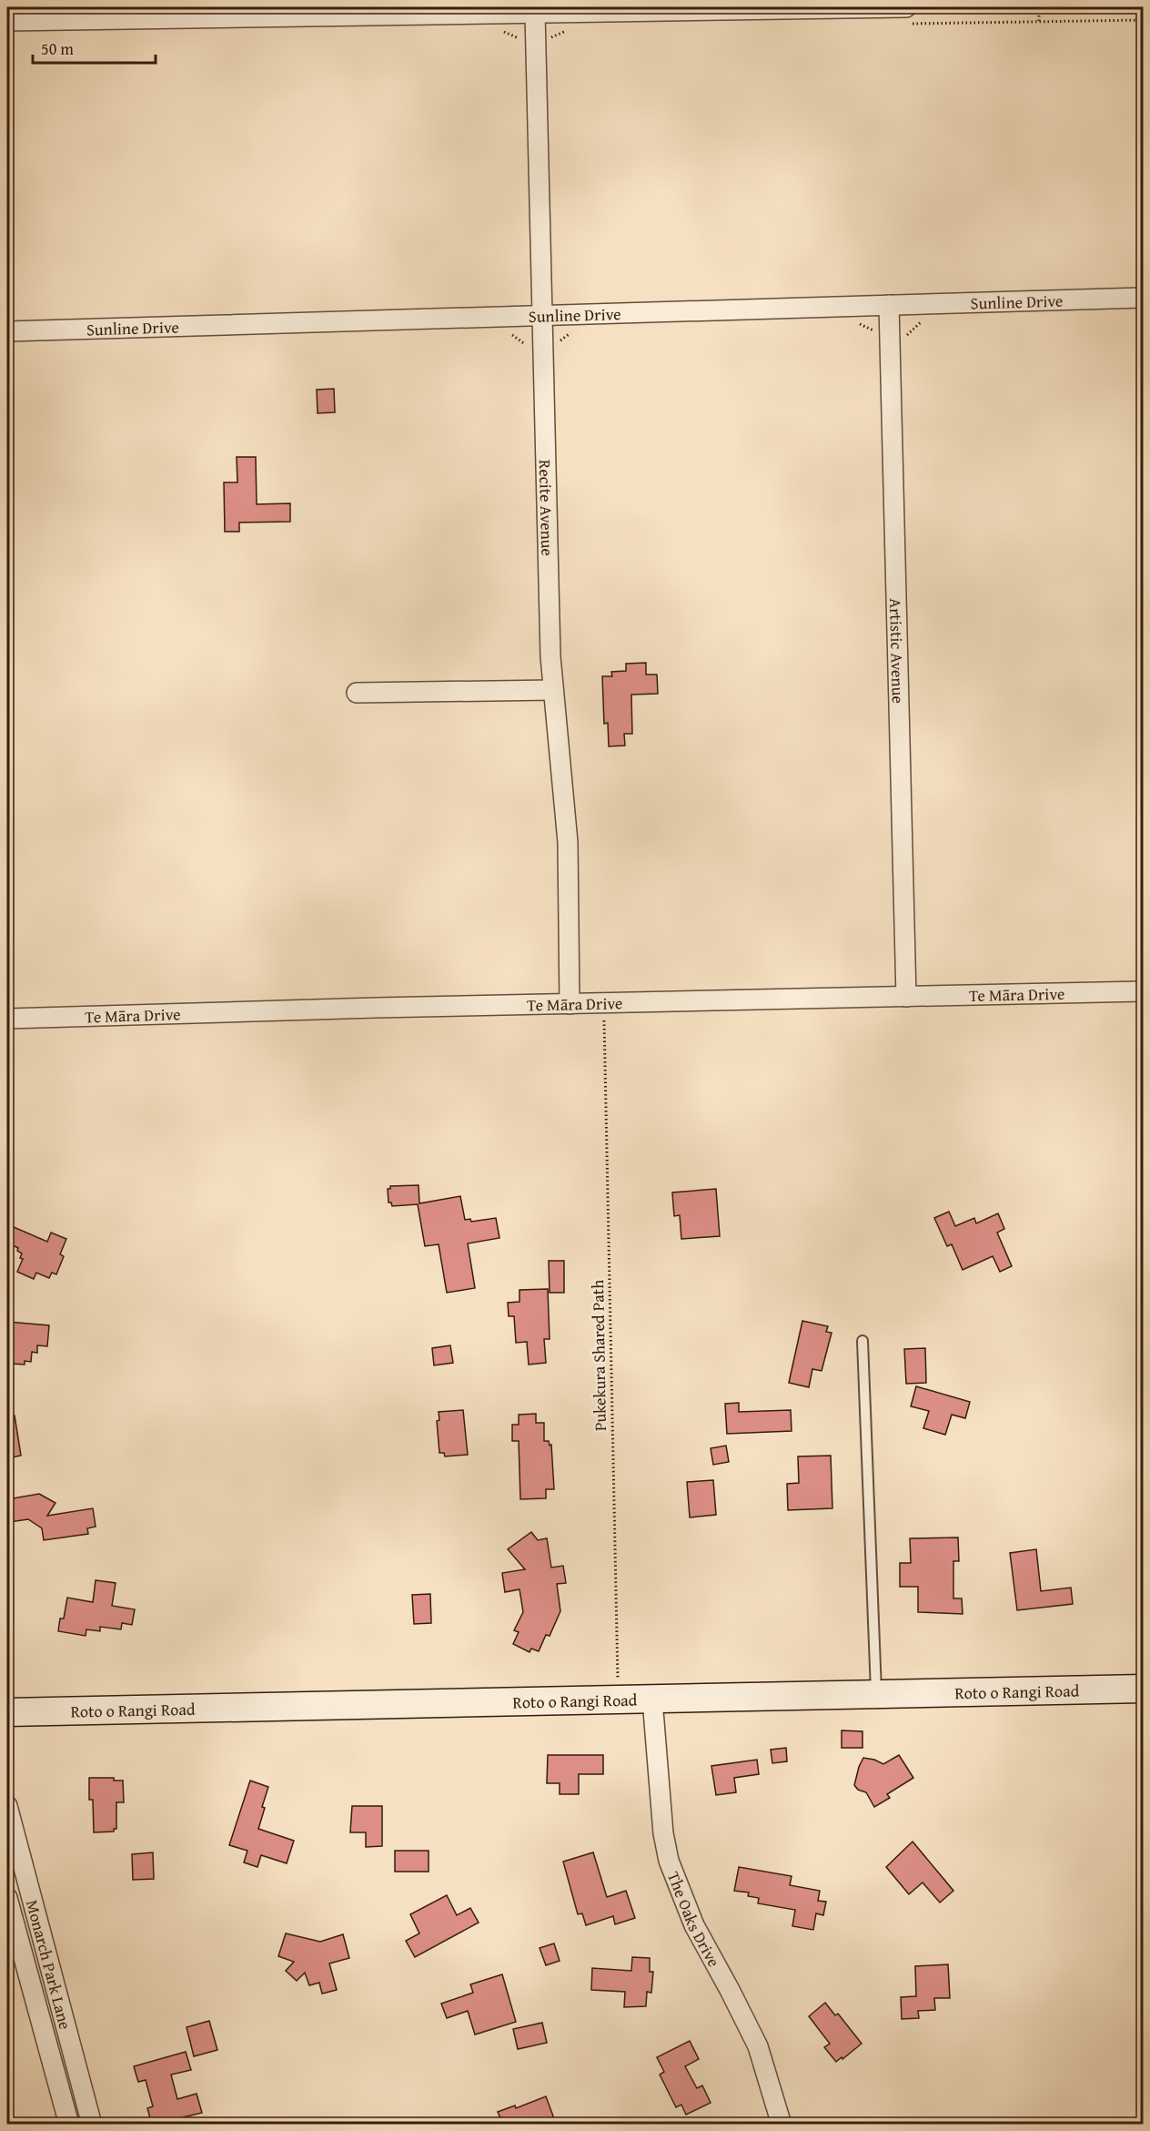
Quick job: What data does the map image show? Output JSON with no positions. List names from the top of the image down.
{
  "streets": {
    "street": [
      "Sunline Drive",
      "Recite Avenue",
      "Artistic Avenue",
      "Te Māra Drive",
      "Roto o Rangi Road",
      "The Oaks Drive",
      "Monarch Park Lane"
    ],
    "path": ["Pukekura Shared Path"]
  },
  "crossings": [
    ["Sunline Drive", "Recite Avenue"],
    ["Sunline Drive", "Artistic Avenue"],
    ["Recite Avenue", "Te Māra Drive"],
    ["Artistic Avenue", "Te Māra Drive"],
    ["Roto o Rangi Road", "The Oaks Drive"]
  ],
  "scale_bar": "50 m"
}
